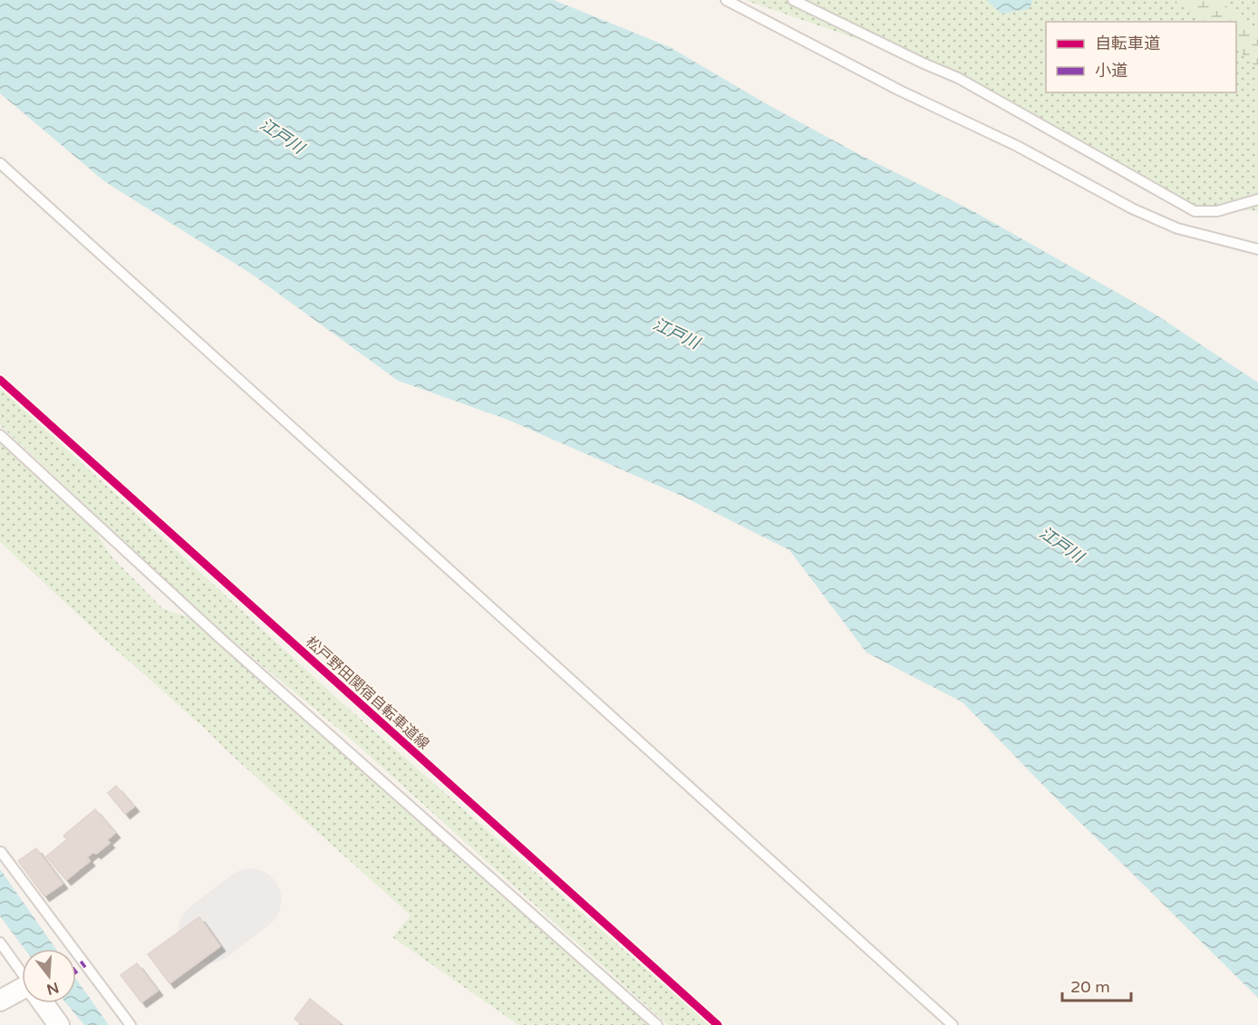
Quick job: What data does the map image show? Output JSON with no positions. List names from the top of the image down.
{
  "streets": {
    "cycle path": ["松戸野田関宿自転車道線"]
  },
  "water": ["江戸川"],
  "legend": ["自転車道", "小道"],
  "scale_bar": "20 m",
  "north": "bottom"
}
